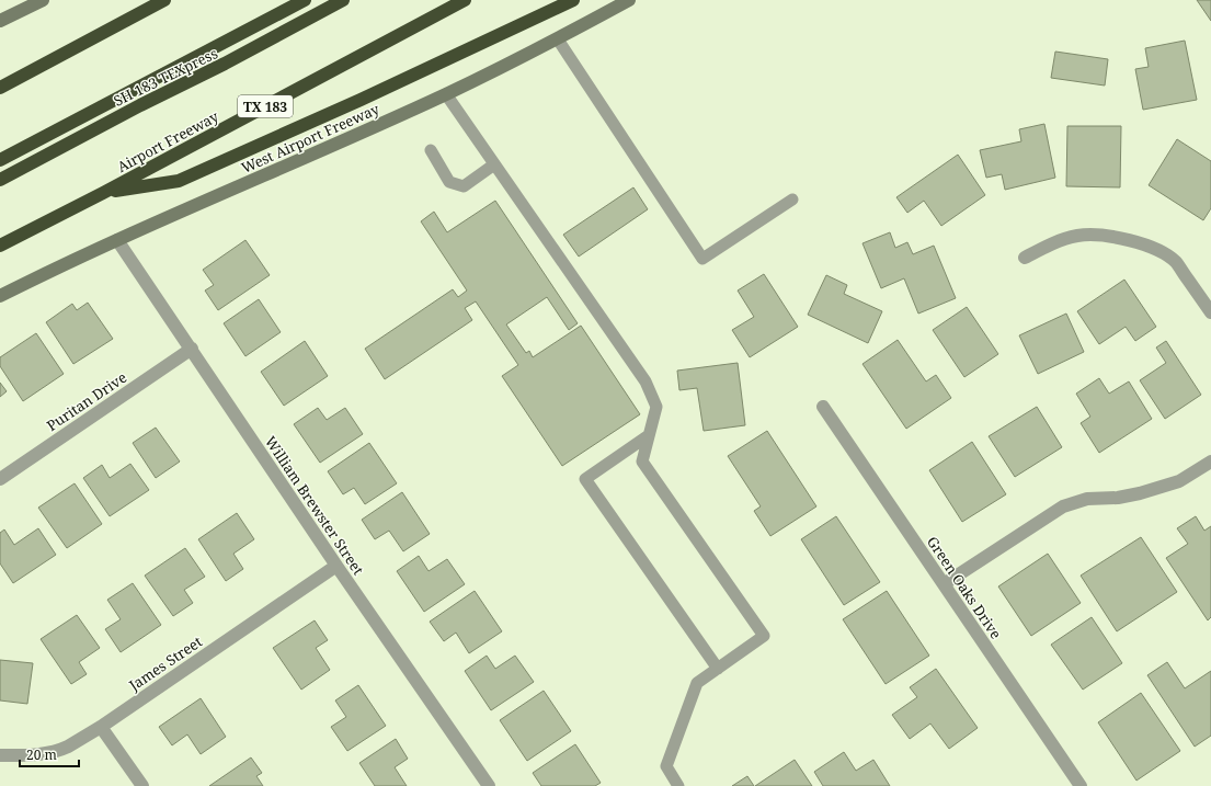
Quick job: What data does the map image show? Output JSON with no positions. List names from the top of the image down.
{
  "streets": {
    "highway": ["SH 183 TEXpress", "TX 183", "Airport Freeway"],
    "main road": ["West Airport Freeway"],
    "street": [
      "Puritan Drive",
      "William Brewster Street",
      "Green Oaks Drive",
      "James Street"
    ]
  },
  "crossings": [
    ["West Airport Freeway", "William Brewster Street"],
    ["Puritan Drive", "William Brewster Street"],
    ["William Brewster Street", "James Street"]
  ],
  "scale_bar": "20 m"
}
